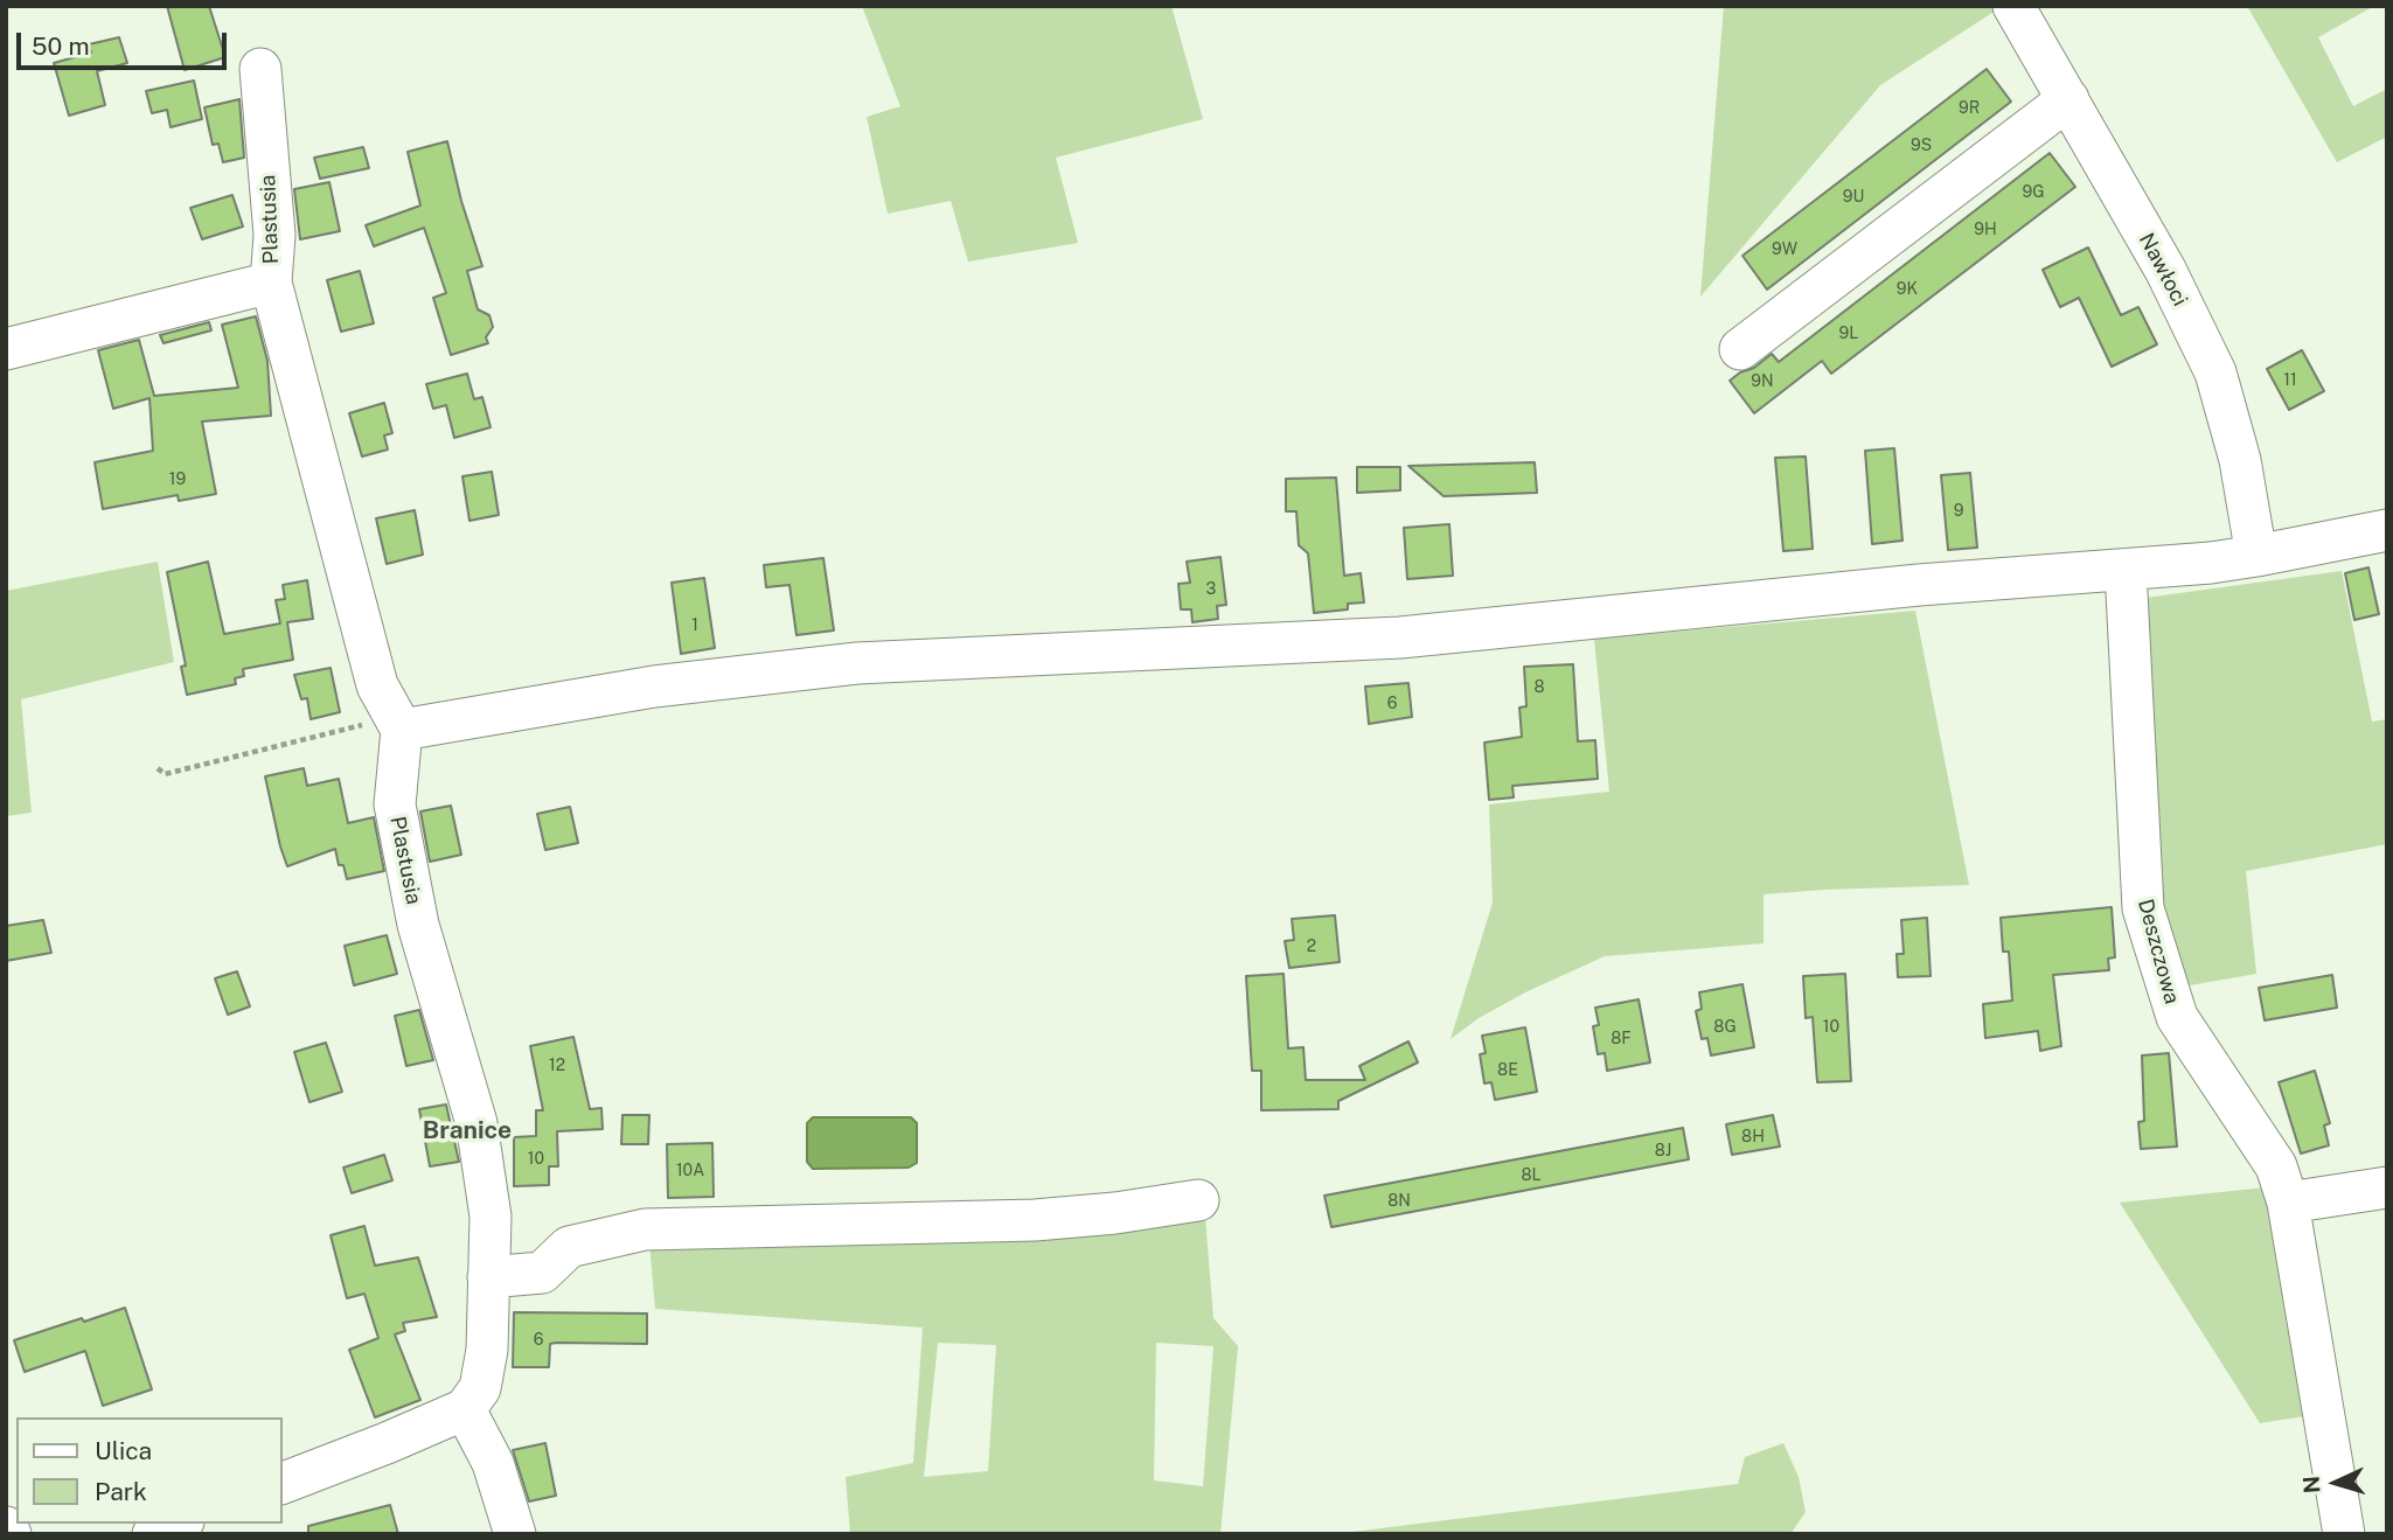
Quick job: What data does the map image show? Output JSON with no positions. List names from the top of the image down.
{
  "streets": {
    "street": ["Plastusia", "Nawłoci", "Deszczowa"]
  },
  "districts": ["Branice"],
  "house_numbers": [
    "9R",
    "9S",
    "9G",
    "9U",
    "9H",
    "9W",
    "9K",
    "9L",
    "11",
    "9N",
    "19",
    "9",
    "3",
    "1",
    "8",
    "6",
    "2",
    "8G",
    "10",
    "8F",
    "12",
    "8E",
    "8H",
    "8J",
    "10",
    "10A",
    "8L",
    "8N",
    "6"
  ],
  "legend": ["Ulica", "Park"],
  "scale_bar": "50 m",
  "north": "left"
}
